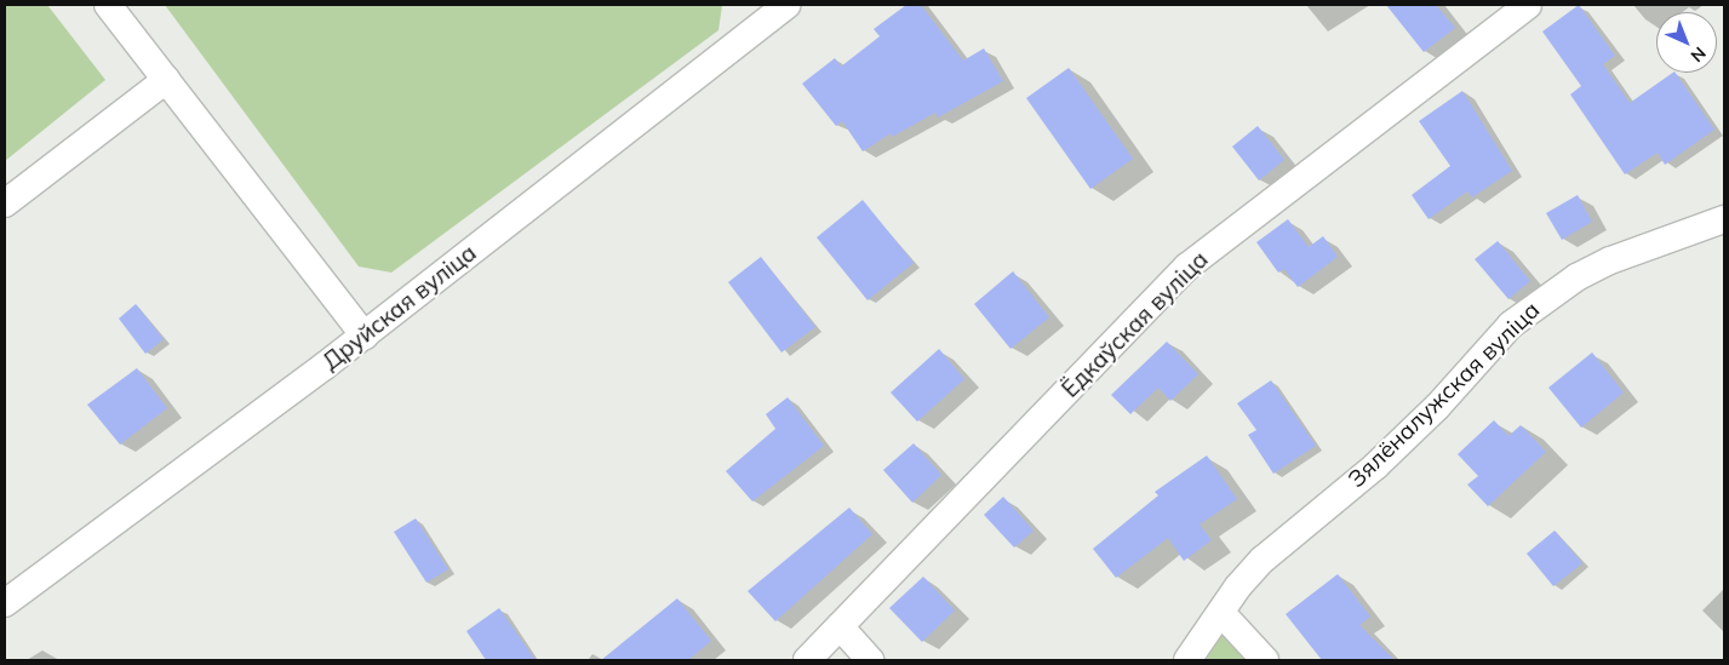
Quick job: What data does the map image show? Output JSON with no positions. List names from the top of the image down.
{
  "streets": {
    "street": ["Друйская вуліца", "Ёдкаўская вуліца", "Зялёналужская вуліца"]
  },
  "north": "bottom right"
}
